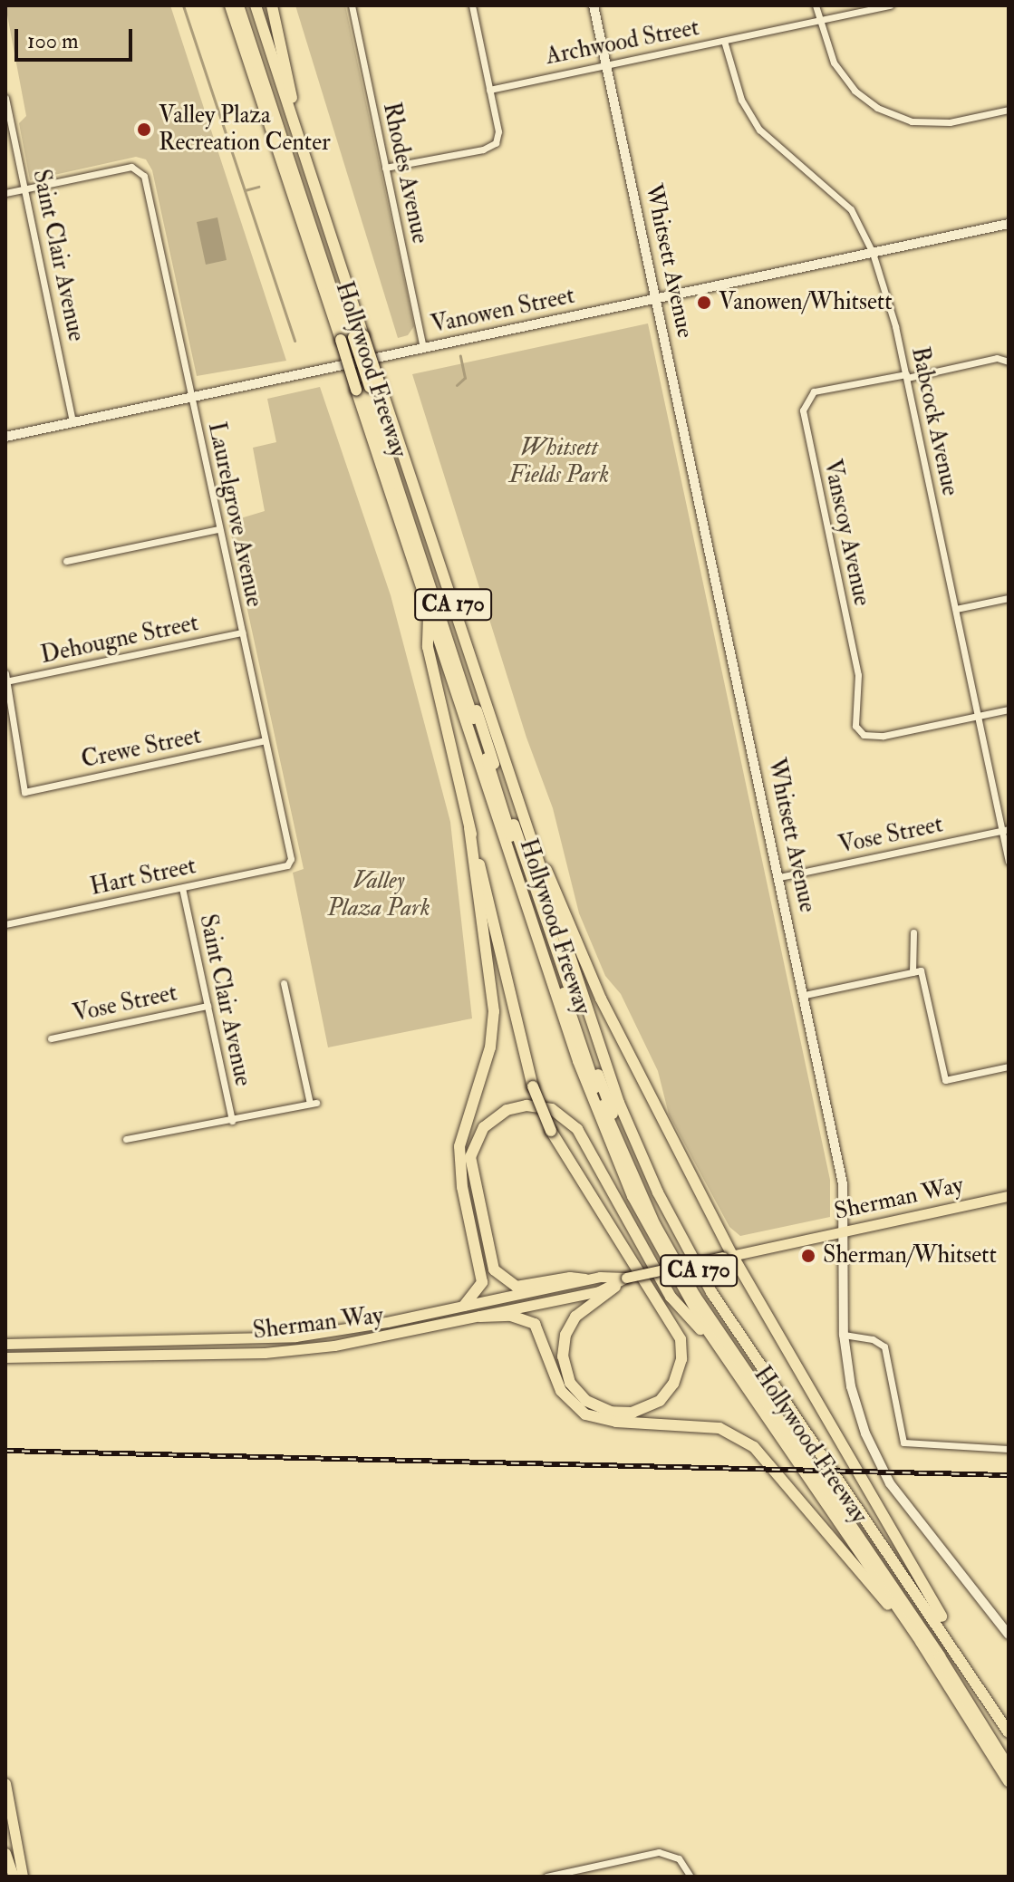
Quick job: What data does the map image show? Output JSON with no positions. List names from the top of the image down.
{
  "streets": {
    "highway": ["Hollywood Freeway", "CA 170"],
    "main road": ["Whitsett Avenue", "Vanowen Street", "Sherman Way"],
    "street": [
      "Archwood Street",
      "Rhodes Avenue",
      "Saint Clair Avenue",
      "Babcock Avenue",
      "Laurelgrove Avenue",
      "Vanscoy Avenue",
      "Dehougne Street",
      "Crewe Street",
      "Vose Street",
      "Hart Street"
    ]
  },
  "crossings": [
    ["Archwood Street", "Whitsett Avenue"],
    ["Archwood Street", "Babcock Avenue"],
    ["Rhodes Avenue", "Vanowen Street"],
    ["Saint Clair Avenue", "Vanowen Street"],
    ["Saint Clair Avenue", "Laurelgrove Avenue"],
    ["Saint Clair Avenue", "Vose Street"],
    ["Saint Clair Avenue", "Hart Street"],
    ["Whitsett Avenue", "Vanowen Street"],
    ["Whitsett Avenue", "Vose Street"],
    ["Whitsett Avenue", "Sherman Way"],
    ["Vanowen Street", "Babcock Avenue"],
    ["Vanowen Street", "Laurelgrove Avenue"],
    ["Babcock Avenue", "Vanscoy Avenue"],
    ["Babcock Avenue", "Vose Street"],
    ["Laurelgrove Avenue", "Dehougne Street"],
    ["Laurelgrove Avenue", "Crewe Street"],
    ["Laurelgrove Avenue", "Hart Street"],
    ["Dehougne Street", "Crewe Street"]
  ],
  "parks": ["Whitsett Fields Park", "Valley Plaza Park"],
  "places": ["Valley Plaza Recreation Center", "Vanowen/Whitsett", "Sherman/Whitsett"],
  "scale_bar": "100 m"
}
